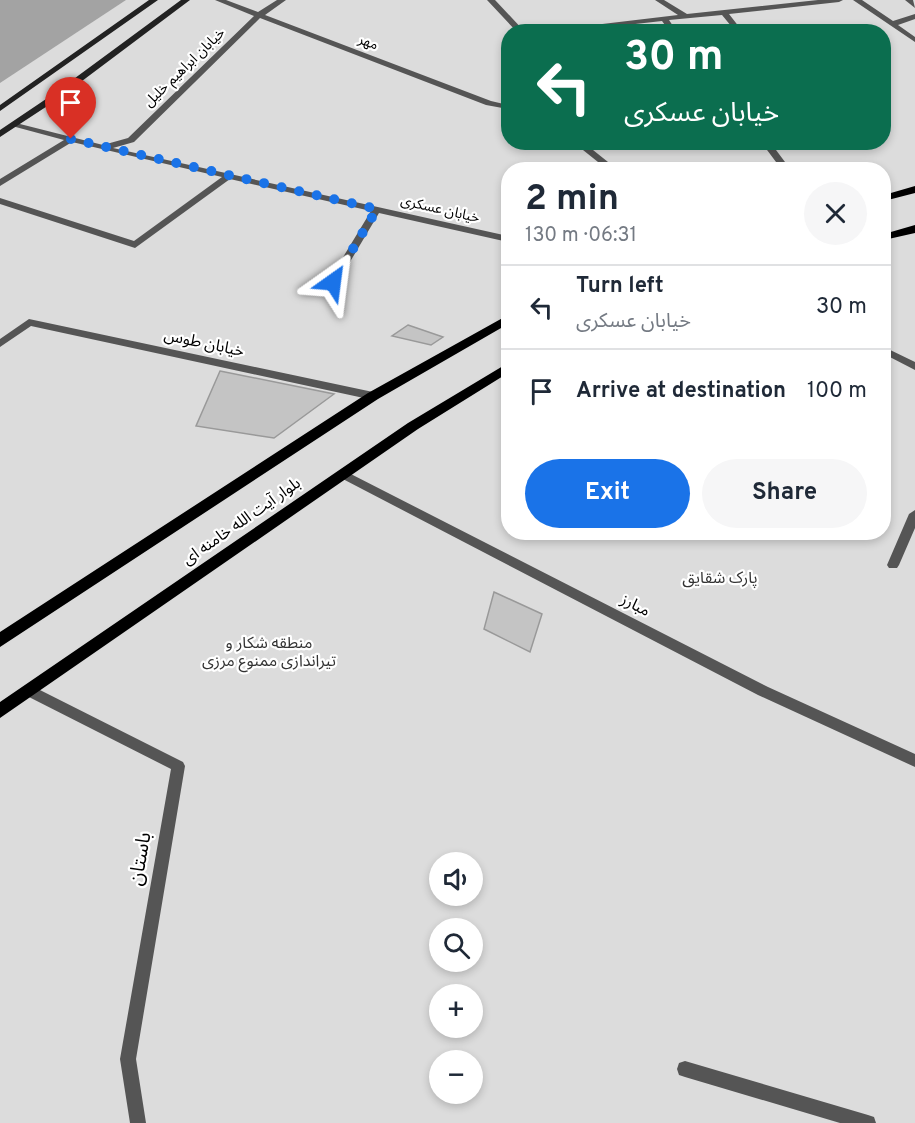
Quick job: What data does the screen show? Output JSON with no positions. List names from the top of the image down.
{
  "streets": {
    "main road": ["بلوار آیت الله خامنه ای"],
    "street": [
      "مهر",
      "خیابان ابراهیم خلیل",
      "خیابان عسکری",
      "خیابان طوس",
      "مبارز",
      "باستان"
    ]
  },
  "crossings": [
    ["مهر", "خیابان ابراهیم خلیل"],
    ["خیابان ابراهیم خلیل", "خیابان عسکری"],
    ["خیابان طوس", "بلوار آیت الله خامنه ای"],
    ["بلوار آیت الله خامنه ای", "مبارز"],
    ["بلوار آیت الله خامنه ای", "باستان"]
  ],
  "parks": ["پارک شقایق", "منطقه شکار و تیراندازی ممنوع مرزی"],
  "page": {
    "turn": ["30 m", "خیابان عسکری"],
    "heading": ["2 min", "130 m · 06:31"],
    "list": [
      {
        "name": "Turn left",
        "note": "خیابان عسکری",
        "value": "30 m"
      },
      {
        "name": "Arrive at destination",
        "value": "100 m"
      }
    ],
    "buttons": ["Exit", "Share"],
    "map_buttons": ["+", "−"]
  }
}
